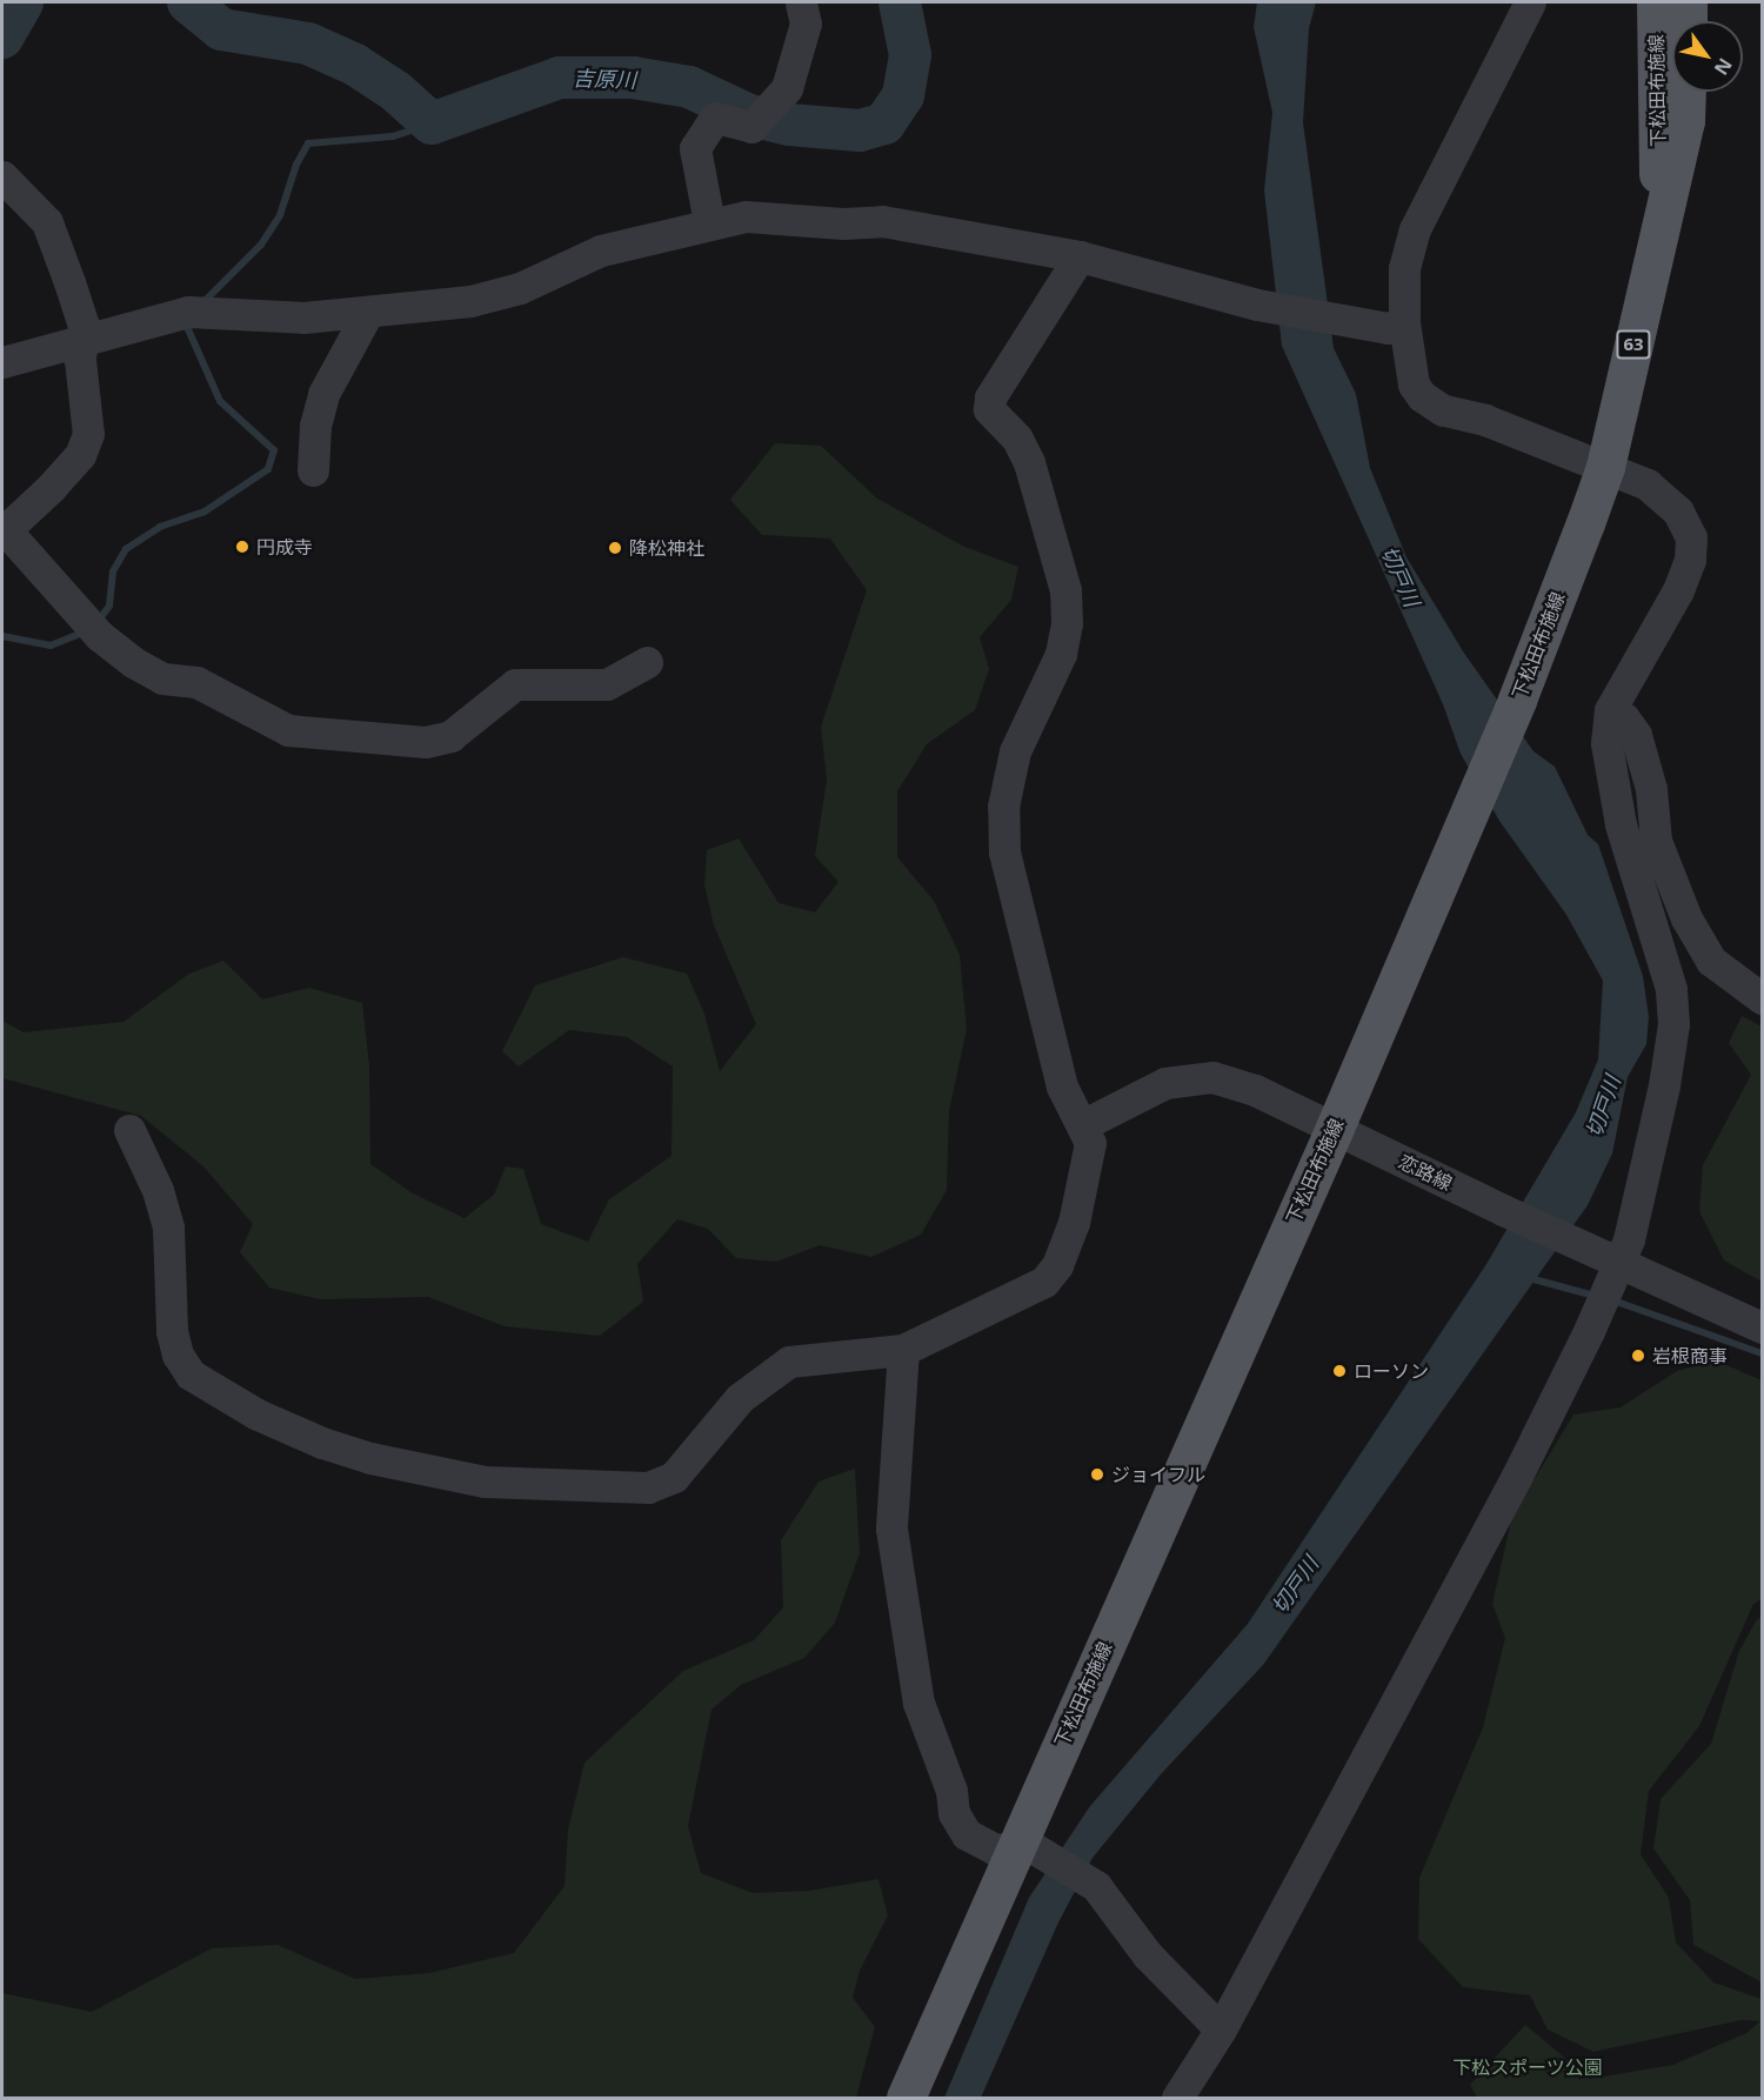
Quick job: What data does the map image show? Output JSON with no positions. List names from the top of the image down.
{
  "streets": {
    "main road": ["下松田布施線", "63"],
    "street": ["恋路線"]
  },
  "crossings": [
    ["下松田布施線", "恋路線"]
  ],
  "water": ["吉原川", "切戸川"],
  "parks": ["下松スポーツ公園"],
  "places": [
    "円成寺",
    "降松神社",
    "岩根商事",
    "ローソン",
    "ジョイフル"
  ],
  "north": "bottom right"
}
